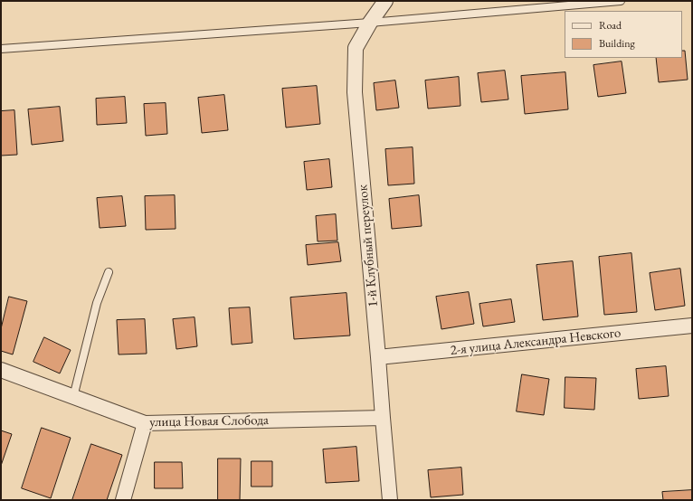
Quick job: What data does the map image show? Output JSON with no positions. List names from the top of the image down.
{
  "streets": {
    "street": ["1-й Клубный переулок", "2-я улица Александра Невского", "улица Новая Слобода"]
  },
  "crossings": [
    ["1-й Клубный переулок", "2-я улица Александра Невского"],
    ["1-й Клубный переулок", "улица Новая Слобода"]
  ],
  "legend": ["Road", "Building"]
}
